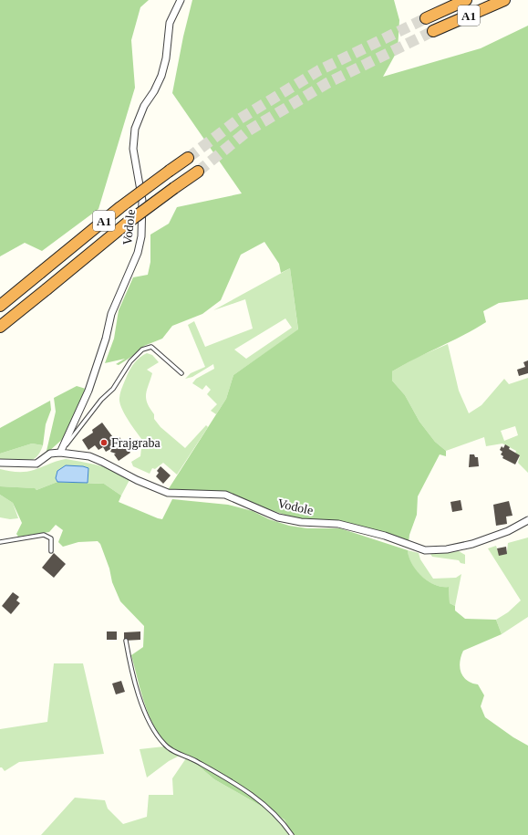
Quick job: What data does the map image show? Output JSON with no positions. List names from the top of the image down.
{
  "streets": {
    "highway": ["A1"],
    "street": ["Vodole"]
  },
  "places": ["Frajgraba"]
}
